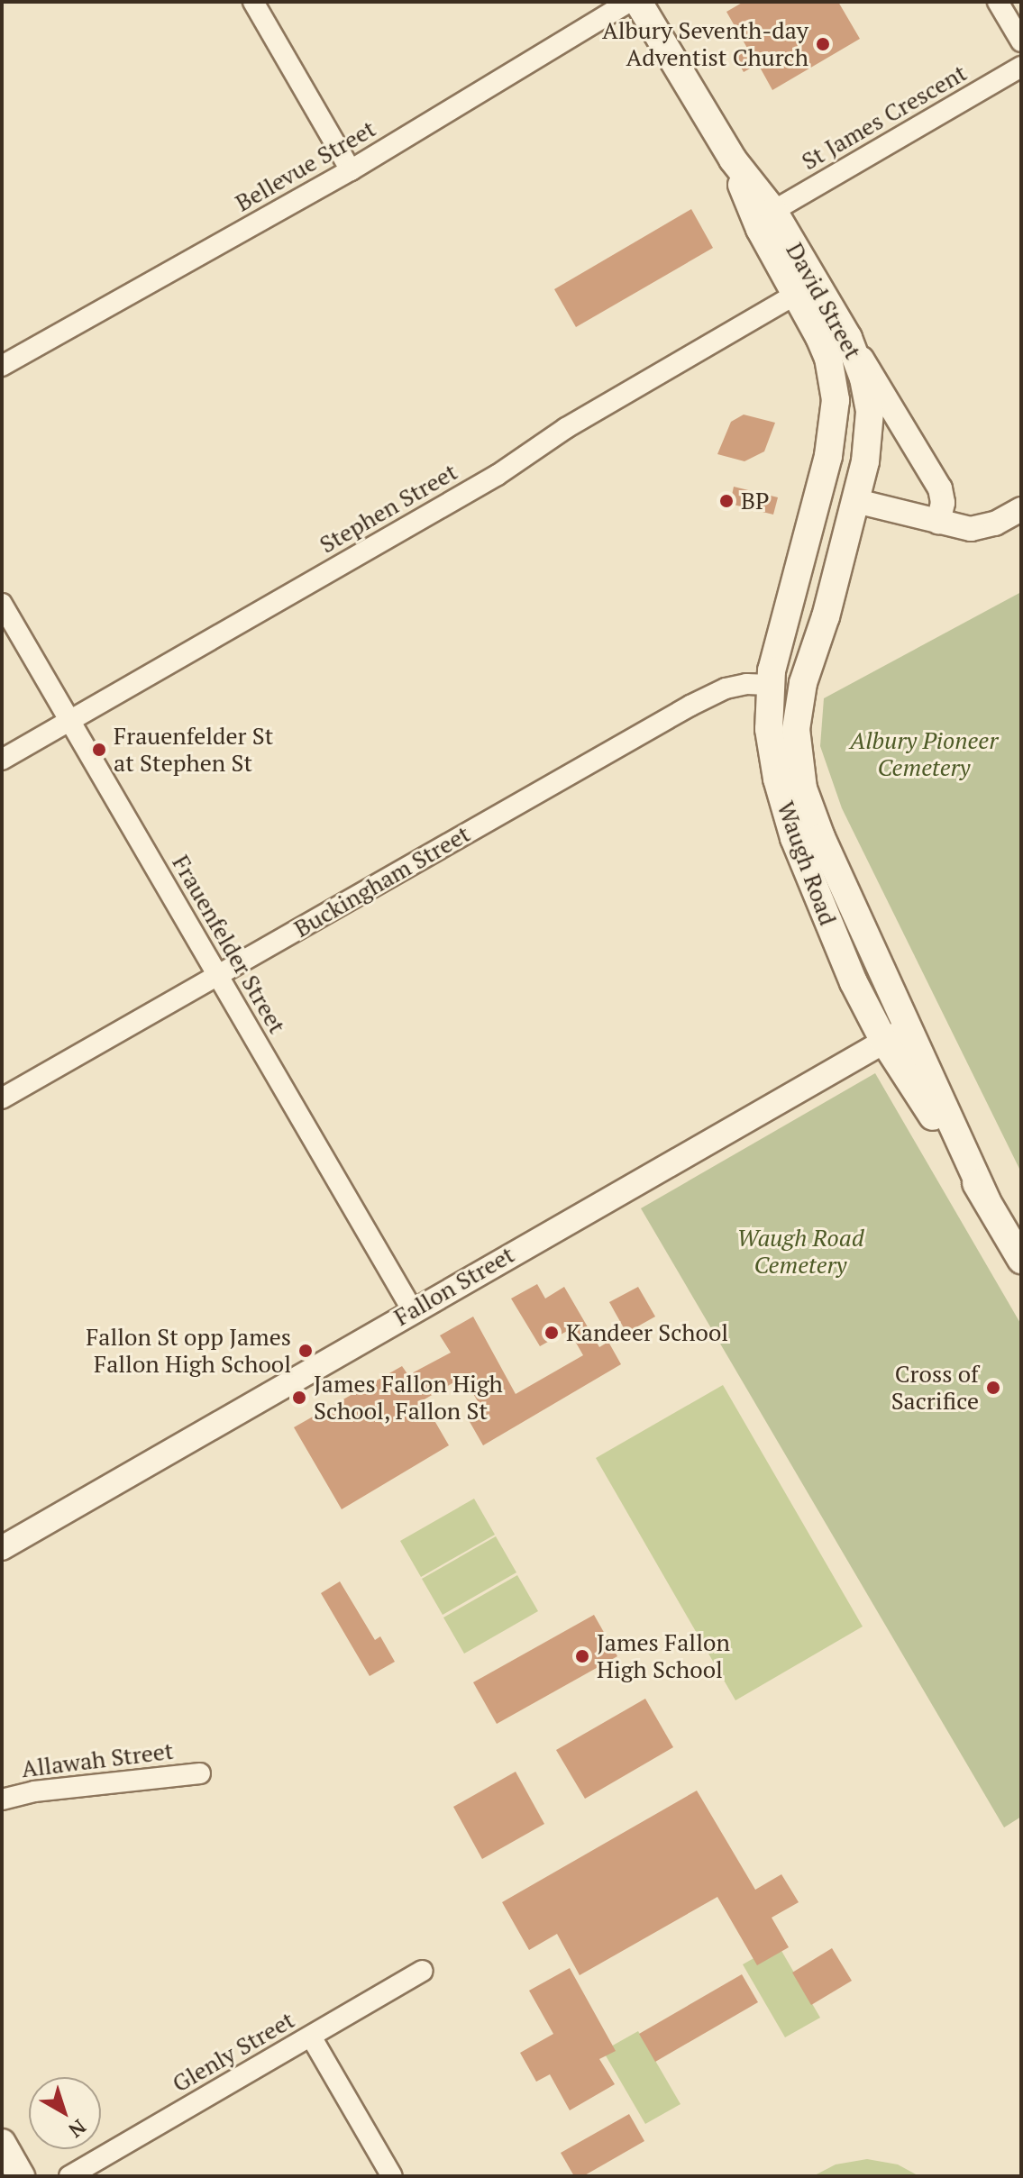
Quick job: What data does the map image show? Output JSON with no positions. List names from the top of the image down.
{
  "streets": {
    "main road": ["David Street", "Waugh Road"],
    "street": [
      "St James Crescent",
      "Bellevue Street",
      "Stephen Street",
      "Buckingham Street",
      "Frauenfelder Street",
      "Fallon Street",
      "Allawah Street",
      "Glenly Street"
    ]
  },
  "crossings": [
    ["St James Crescent", "David Street"],
    ["David Street", "Stephen Street"],
    ["David Street", "Waugh Road"],
    ["Stephen Street", "Frauenfelder Street"],
    ["Waugh Road", "Buckingham Street"],
    ["Waugh Road", "Fallon Street"],
    ["Buckingham Street", "Frauenfelder Street"],
    ["Frauenfelder Street", "Fallon Street"]
  ],
  "parks": ["Albury Pioneer Cemetery", "Waugh Road Cemetery"],
  "places": [
    "Albury Seventh-day Adventist Church",
    "BP",
    "Frauenfelder St at Stephen St",
    "Kandeer School",
    "Fallon St opp James Fallon High School",
    "Cross of Sacrifice",
    "James Fallon High School, Fallon St",
    "James Fallon High School"
  ],
  "north": "bottom right"
}
